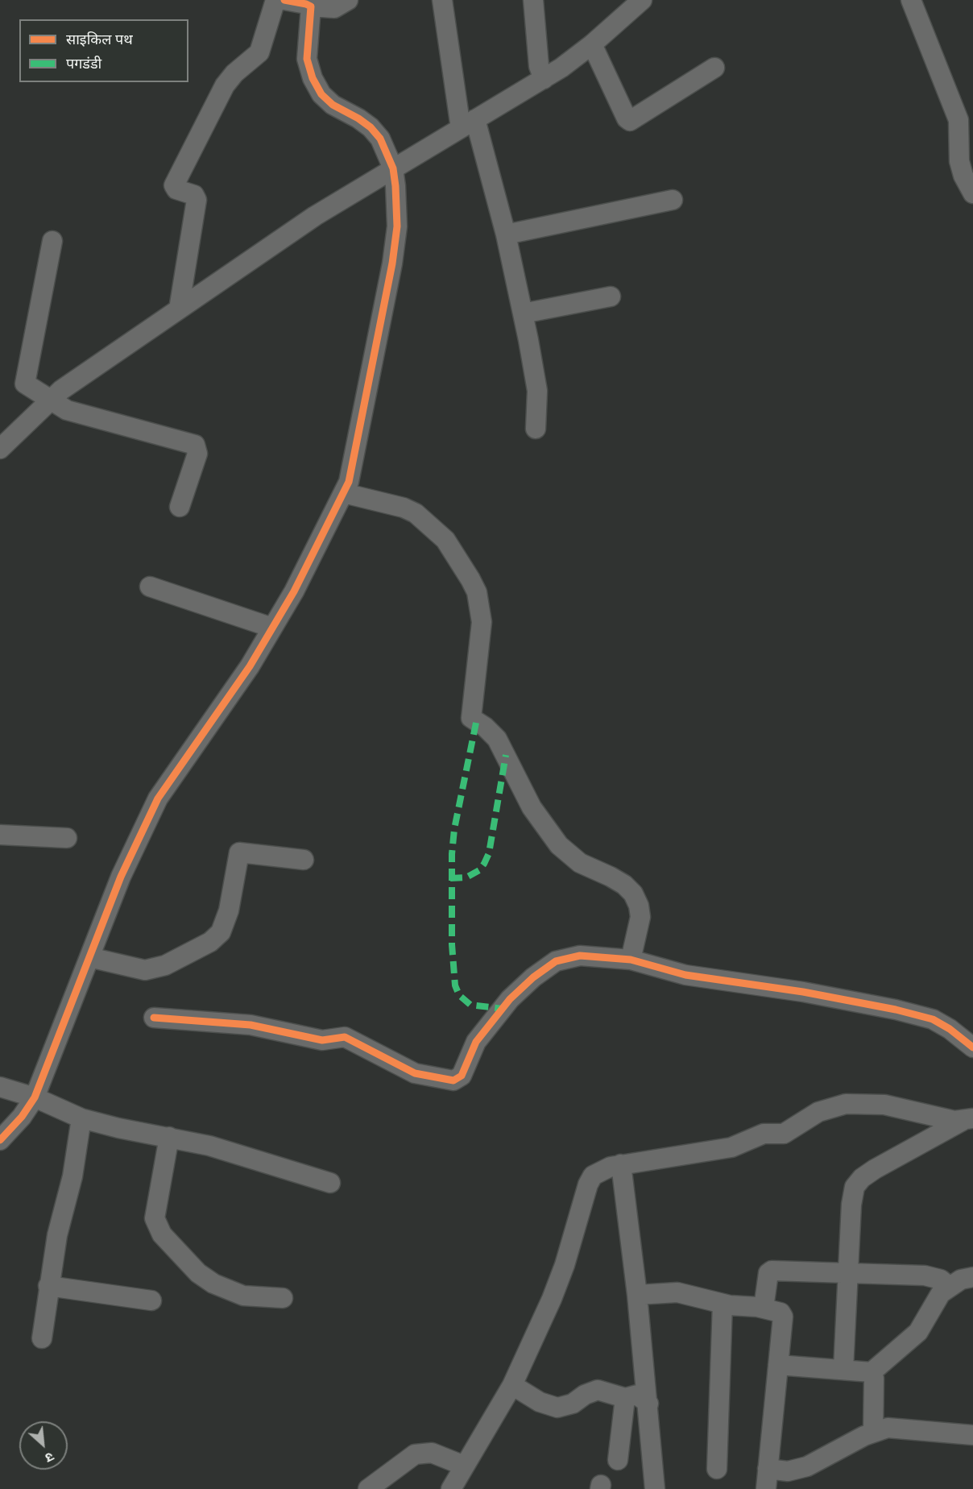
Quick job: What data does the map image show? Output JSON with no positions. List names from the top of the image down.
{
  "legend": ["साइकिल पथ", "पगडंडी"],
  "north": "bottom right"
}
